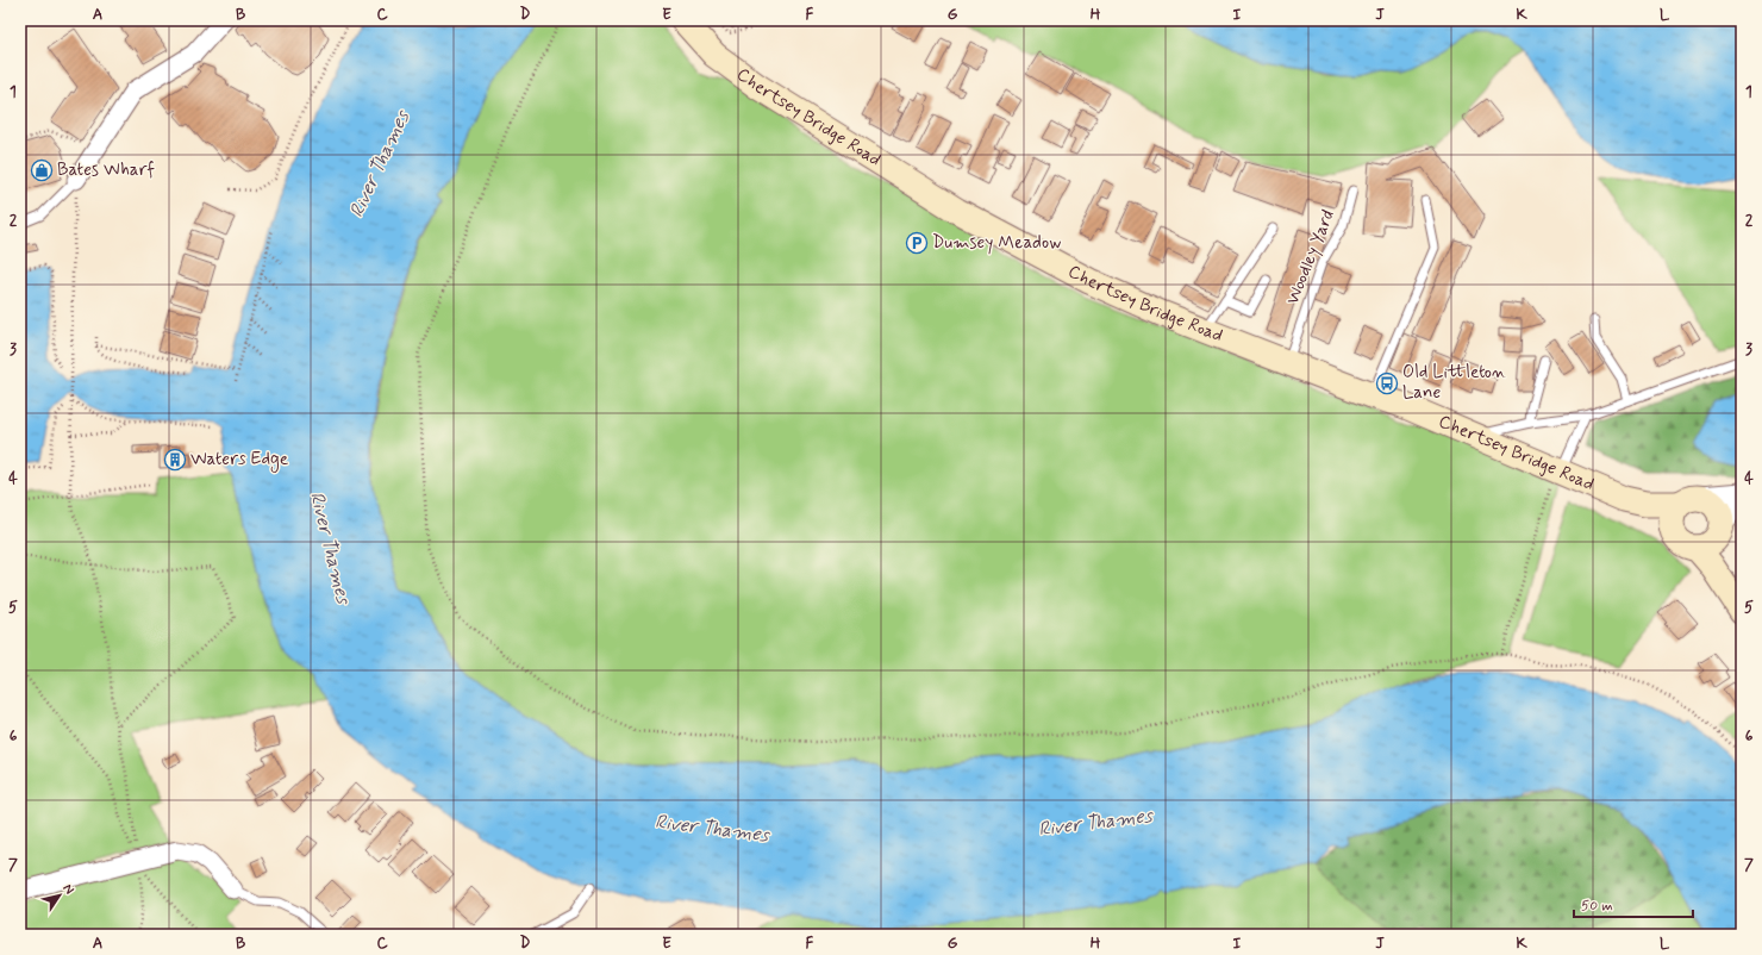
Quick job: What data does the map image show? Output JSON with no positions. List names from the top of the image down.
{
  "streets": {
    "main road": ["Chertsey Bridge Road"],
    "lane": ["Woodley Yard"]
  },
  "crossings": [
    ["Chertsey Bridge Road", "Woodley Yard"]
  ],
  "water": ["River Thames"],
  "places": {
    "shop": ["Bates Wharf"],
    "parking": ["Dumsey Meadow"],
    "bus stop": ["Old Littleton Lane"],
    "building": ["Waters Edge"]
  },
  "scale_bar": "50 m",
  "north": "top right",
  "grid": {
    "columns": [
      "A",
      "B",
      "C",
      "D",
      "E",
      "F",
      "G",
      "H",
      "I",
      "J",
      "K",
      "L"
    ],
    "rows": [
      "1",
      "2",
      "3",
      "4",
      "5",
      "6",
      "7"
    ]
  }
}
